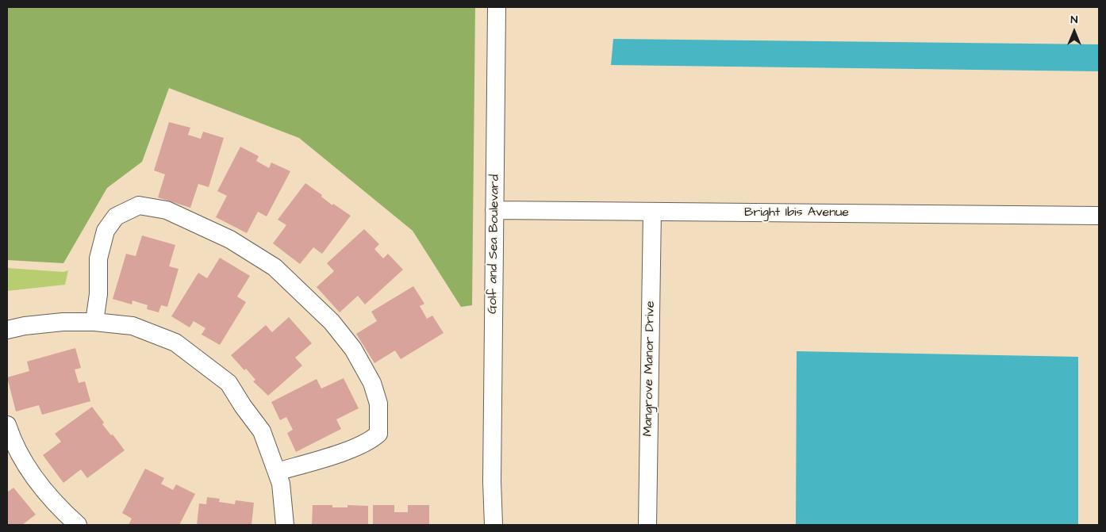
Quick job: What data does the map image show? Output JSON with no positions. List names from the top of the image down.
{
  "streets": {
    "street": ["Bright Ibis Avenue", "Golf and Sea Boulevard", "Mangrove Manor Drive"]
  },
  "crossings": [
    ["Bright Ibis Avenue", "Golf and Sea Boulevard"],
    ["Bright Ibis Avenue", "Mangrove Manor Drive"]
  ],
  "north": "top"
}
